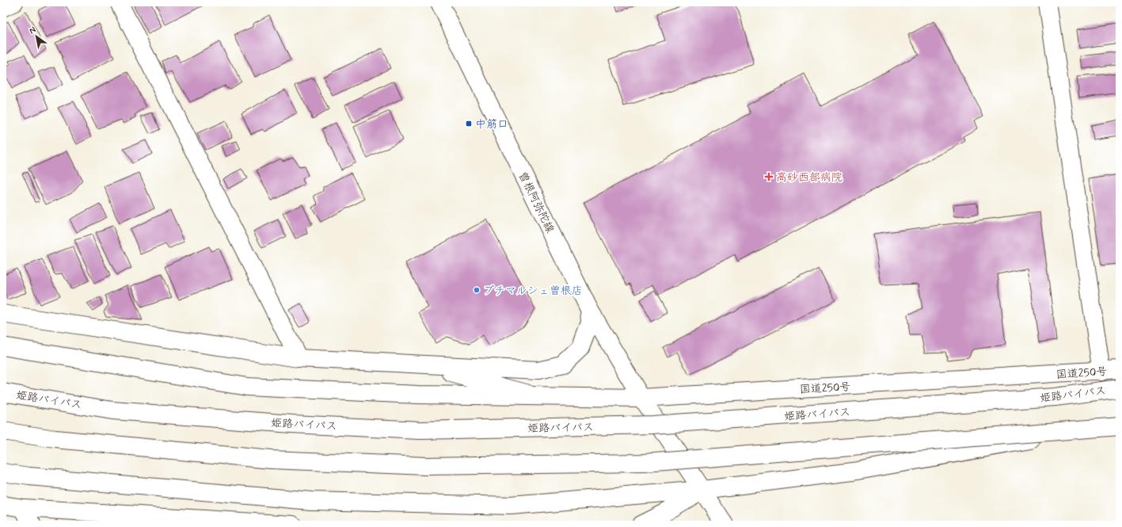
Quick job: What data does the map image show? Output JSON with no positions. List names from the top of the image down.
{
  "streets": {
    "main road": ["曽根阿弥陀線", "国道250号", "姫路バイパス"]
  },
  "crossings": [
    ["曽根阿弥陀線", "国道250号"]
  ],
  "places": {
    "transit": ["中筋口"],
    "health": ["高砂西部病院"],
    "other": ["プチマルシェ曽根店"]
  },
  "north": "top left"
}
